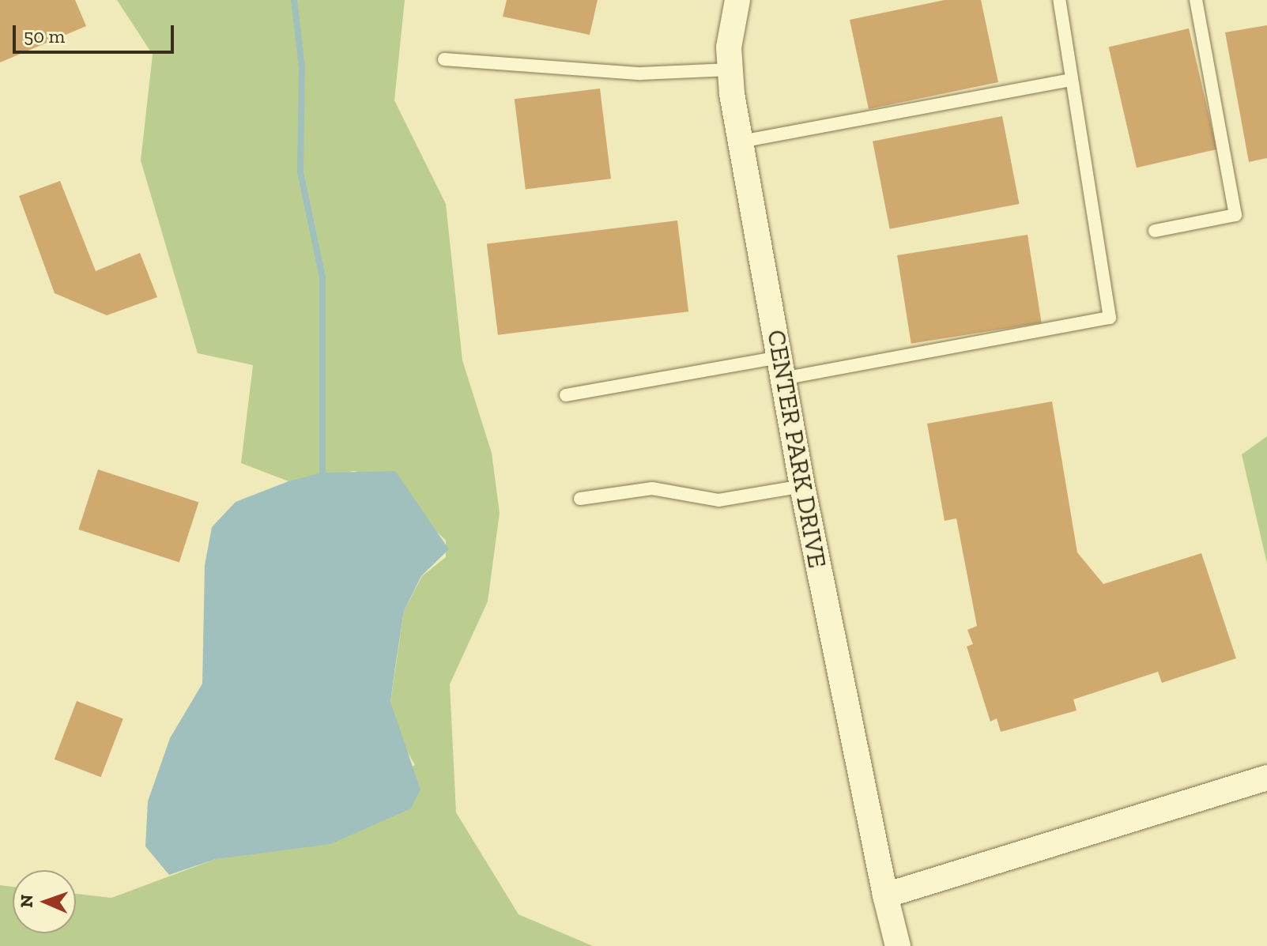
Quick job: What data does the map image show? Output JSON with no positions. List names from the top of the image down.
{
  "streets": {
    "street": ["CENTER PARK DRIVE"]
  },
  "scale_bar": "50 m",
  "north": "left"
}
